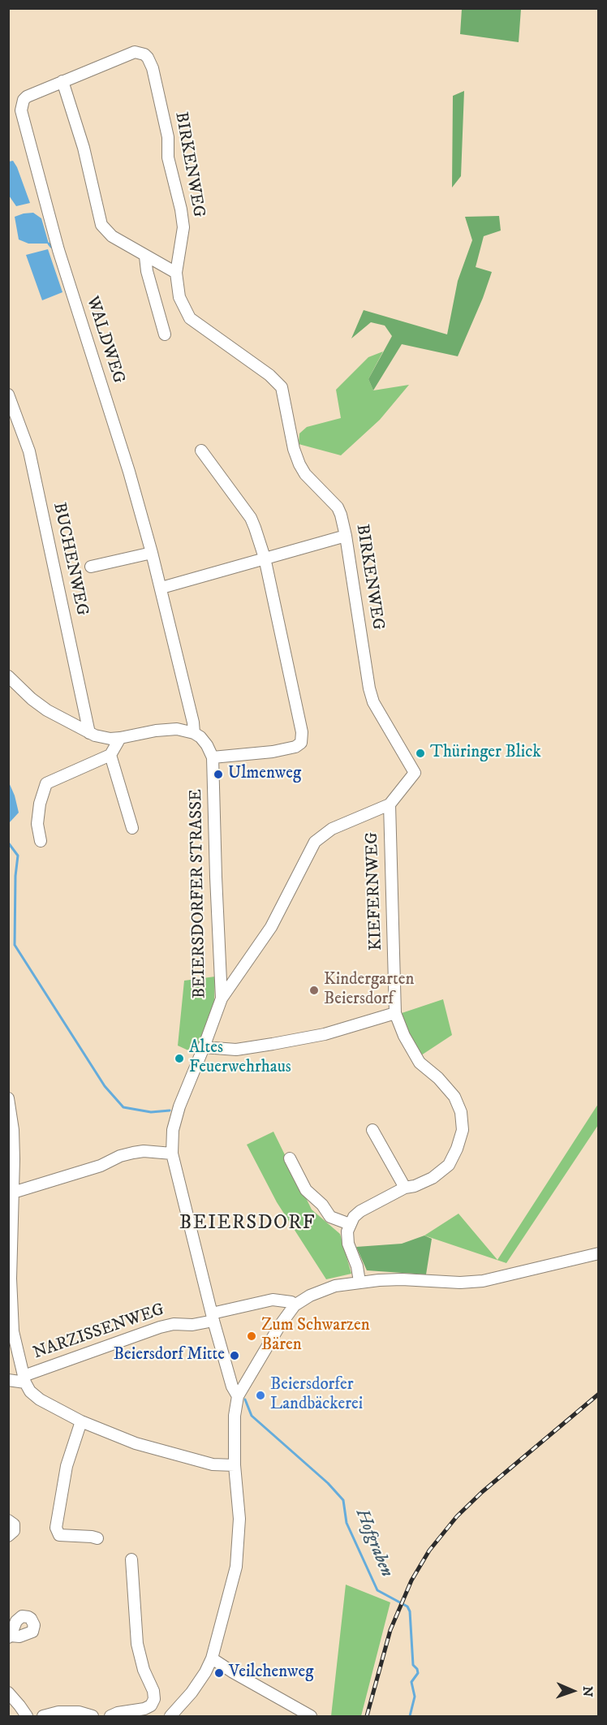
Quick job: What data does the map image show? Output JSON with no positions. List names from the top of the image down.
{
  "streets": {
    "street": [
      "BIRKENWEG",
      "WALDWEG",
      "BUCHENWEG",
      "KIEFERNWEG",
      "BEIERSDORFER STRASSE",
      "NARZISSENWEG"
    ]
  },
  "crossings": [
    ["BIRKENWEG", "WALDWEG"],
    ["BIRKENWEG", "KIEFERNWEG"],
    ["BIRKENWEG", "BEIERSDORFER STRASSE"],
    ["BEIERSDORFER STRASSE", "NARZISSENWEG"]
  ],
  "districts": ["BEIERSDORF"],
  "water": ["Hofgraben"],
  "places": [
    "Thüringer Blick",
    "Ulmenweg",
    "Kindergarten Beiersdorf",
    "Altes Feuerwehrhaus",
    "Zum Schwarzen Bären",
    "Beiersdorf Mitte",
    "Beiersdorfer Landbäckerei",
    "Veilchenweg"
  ],
  "north": "right"
}
